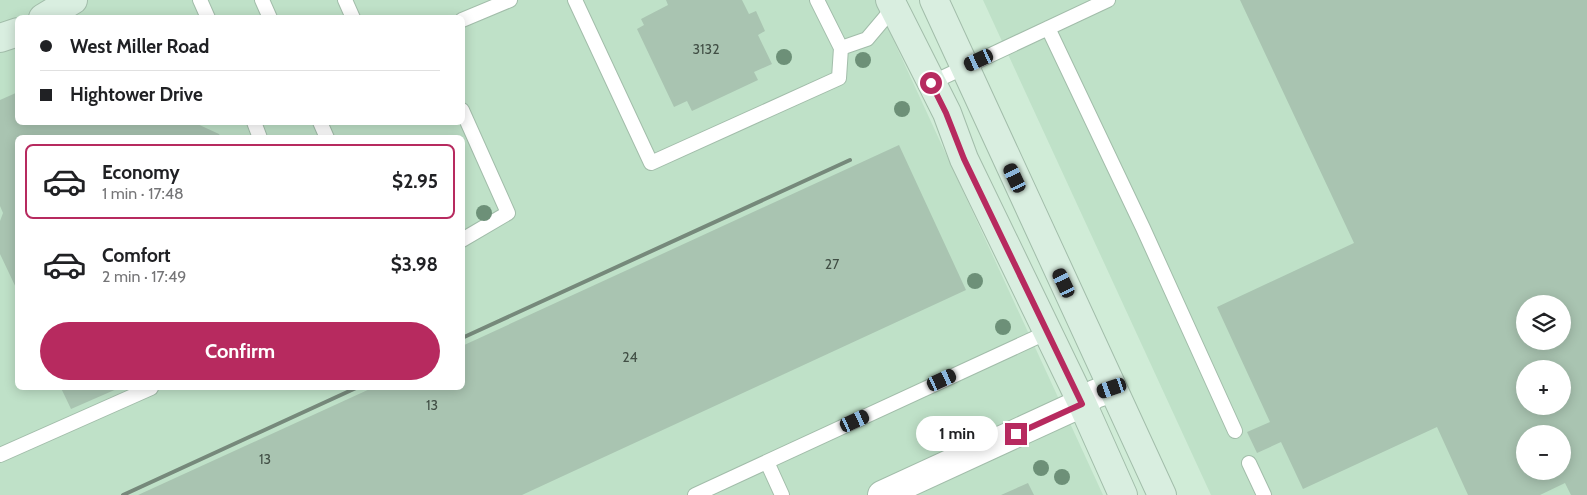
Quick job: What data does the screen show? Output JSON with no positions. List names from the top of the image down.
{
  "house_numbers": [
    "3132",
    "27",
    "24",
    "13",
    "13"
  ],
  "page": {
    "banner": ["West Miller Road", "Hightower Drive"],
    "list": [
      {
        "name": "Economy",
        "note": "1 min · 17:48",
        "value": "$2.95"
      },
      {
        "name": "Comfort",
        "note": "2 min · 17:49",
        "value": "$3.98"
      }
    ],
    "map_buttons": ["+", "−"],
    "buttons": "Confirm",
    "bubble": "1 min"
  }
}
